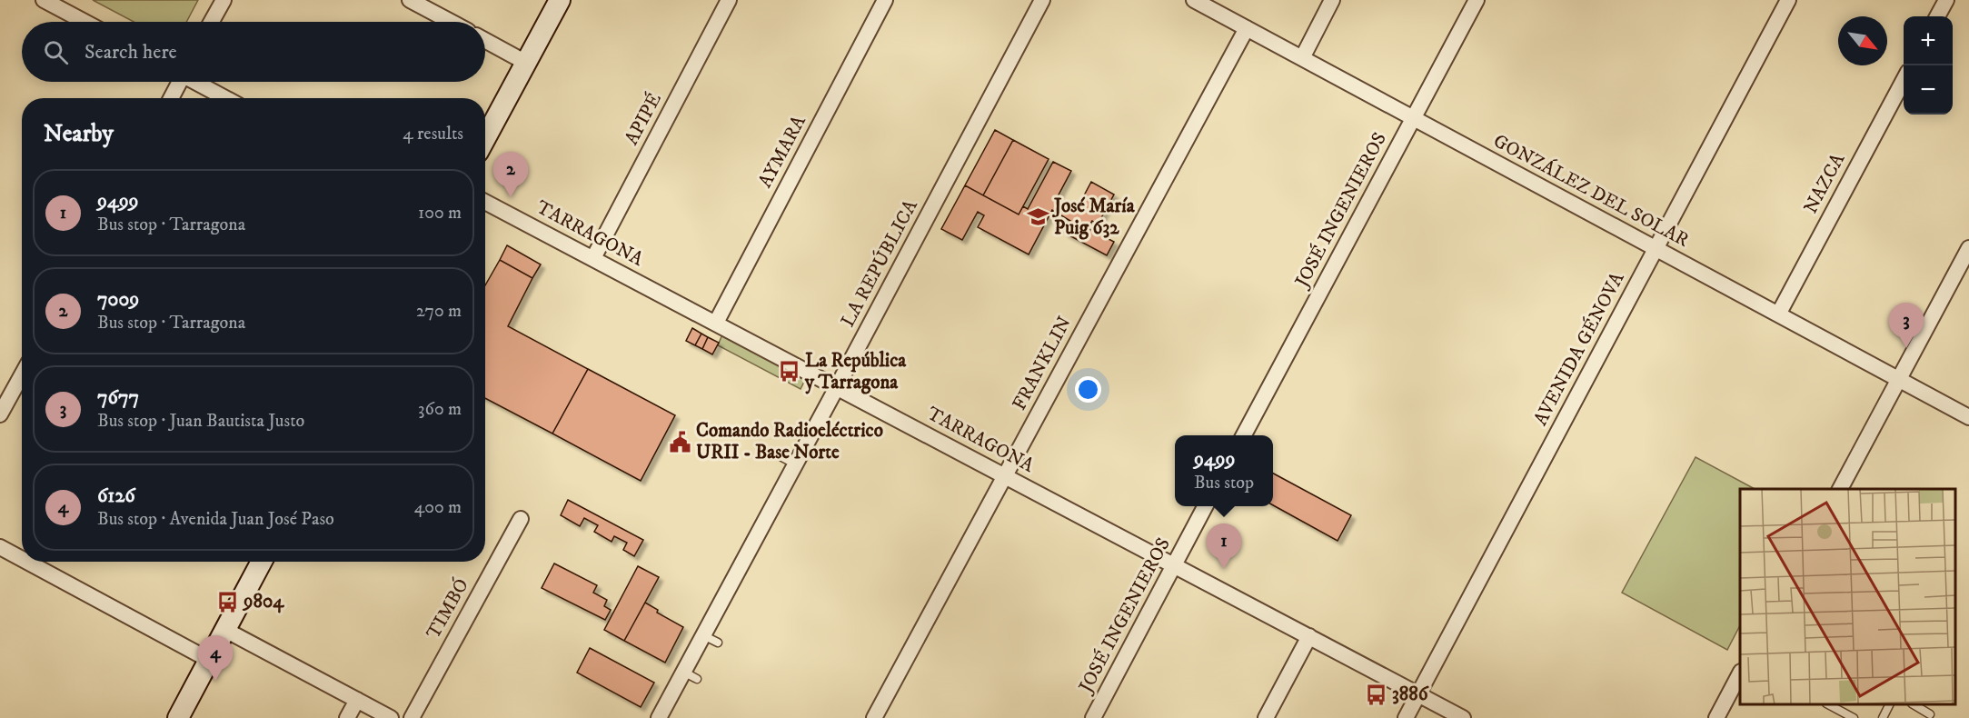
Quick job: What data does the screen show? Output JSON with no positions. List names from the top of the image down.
{
  "streets": {
    "street": [
      "APIPÉ",
      "AYMARA",
      "NAZCA",
      "GONZÁLEZ DEL SOLAR",
      "JOSÉ INGENIEROS",
      "TARRAGONA",
      "LA REPÚBLICA",
      "AVENIDA GÉNOVA",
      "FRANKLIN",
      "TIMBÓ"
    ]
  },
  "crossings": [
    ["APIPÉ", "TARRAGONA"],
    ["AYMARA", "TARRAGONA"],
    ["NAZCA", "GONZÁLEZ DEL SOLAR"],
    ["GONZÁLEZ DEL SOLAR", "JOSÉ INGENIEROS"],
    ["GONZÁLEZ DEL SOLAR", "AVENIDA GÉNOVA"],
    ["GONZÁLEZ DEL SOLAR", "FRANKLIN"],
    ["JOSÉ INGENIEROS", "TARRAGONA"],
    ["TARRAGONA", "LA REPÚBLICA"],
    ["TARRAGONA", "AVENIDA GÉNOVA"],
    ["TARRAGONA", "FRANKLIN"]
  ],
  "places": {
    "school or university": ["José María Puig 632"],
    "bus stop": ["La República y Tarragona", "9804", "3886"],
    "public building": ["Comando Radioeléctrico URII - Base Norte"]
  },
  "north": "bottom right",
  "page": {
    "map_buttons": ["+", "−"],
    "search": "Search here",
    "heading": ["Nearby", "4 results"],
    "pins": [
      "2",
      "3",
      "1",
      "4"
    ],
    "list": [
      {
        "mark": "1",
        "name": "9499",
        "note": "Bus stop · Tarragona",
        "value": "100 m"
      },
      {
        "mark": "2",
        "name": "7009",
        "note": "Bus stop · Tarragona",
        "value": "270 m"
      },
      {
        "mark": "3",
        "name": "7677",
        "note": "Bus stop · Juan Bautista Justo",
        "value": "360 m"
      },
      {
        "mark": "4",
        "name": "6126",
        "note": "Bus stop · Avenida Juan José Paso",
        "value": "400 m"
      }
    ],
    "popup": ["9499", "Bus stop"]
  }
}
